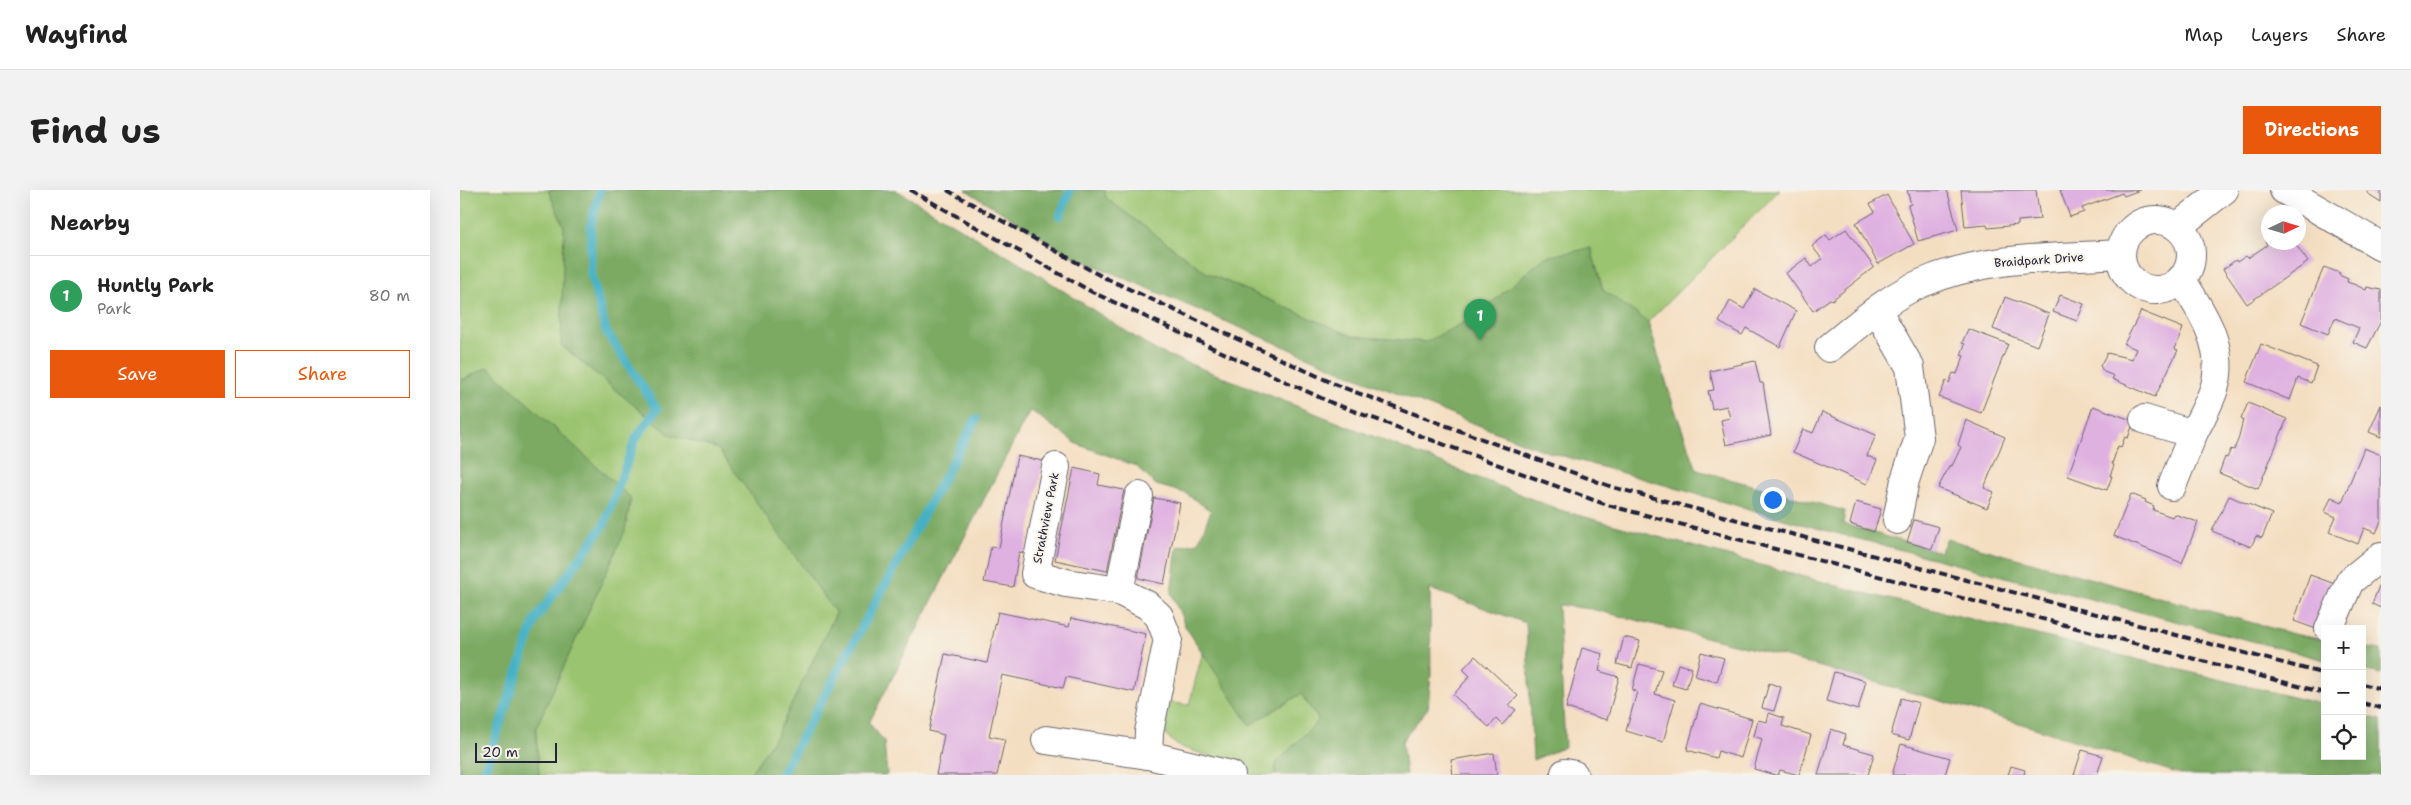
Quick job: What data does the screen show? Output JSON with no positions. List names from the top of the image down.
{
  "streets": {
    "street": ["Braidpark Drive", "Strathview Park"]
  },
  "scale_bar": "20 m",
  "north": "right",
  "page": {
    "header": "Wayfind",
    "nav": ["Map", "Layers", "Share"],
    "buttons": [
      "Directions",
      ["Save", "Share"]
    ],
    "title": "Find us",
    "heading": "Nearby",
    "list": [
      {
        "mark": "1",
        "name": "Huntly Park",
        "note": "Park",
        "value": "80 m"
      }
    ],
    "pins": "1",
    "map_buttons": ["+", "−"],
    "scale": "20 m"
  }
}
